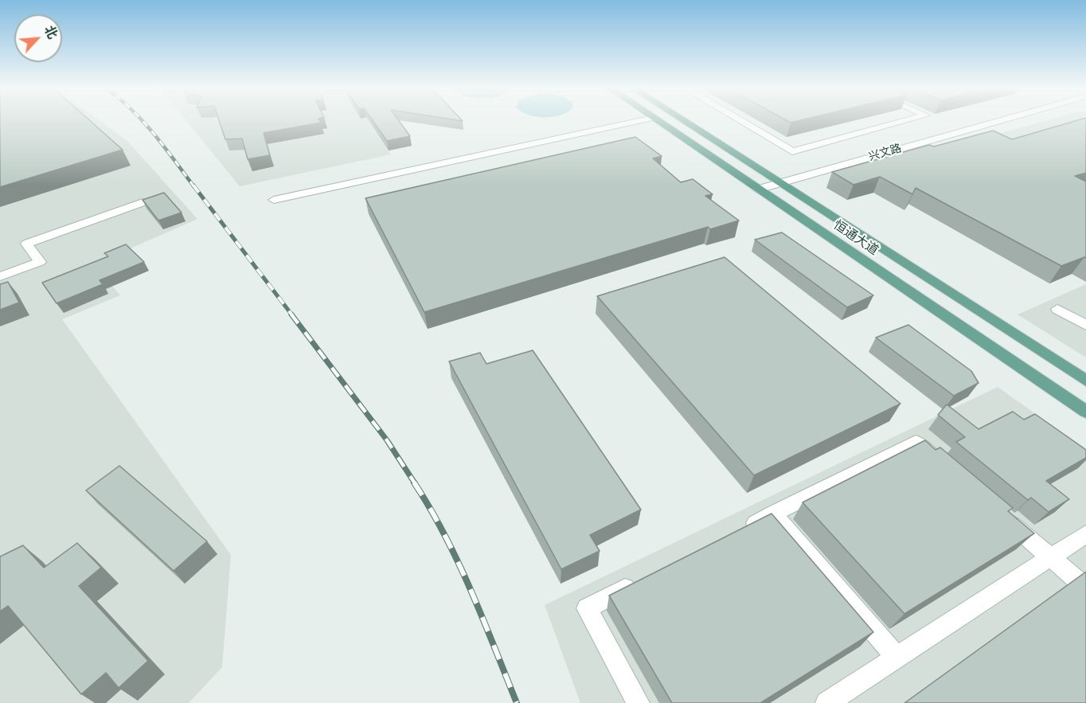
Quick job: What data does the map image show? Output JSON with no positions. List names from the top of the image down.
{
  "streets": {
    "main road": ["恒通大道"],
    "street": ["兴文路"]
  },
  "crossings": [
    ["兴文路", "恒通大道"]
  ],
  "north": "top right"
}
